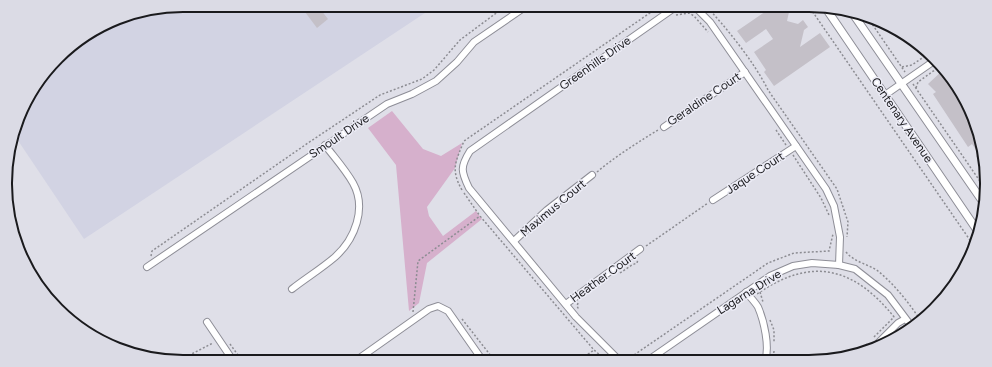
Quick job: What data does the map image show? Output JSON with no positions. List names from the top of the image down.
{
  "streets": {
    "street": [
      "Greenhills Drive",
      "Geraldine Court",
      "Centenary Avenue",
      "Smoult Drive",
      "Jaque Court",
      "Maximus Court",
      "Heather Court",
      "Lagarna Drive"
    ]
  },
  "crossings": [
    ["Greenhills Drive", "Geraldine Court"],
    ["Greenhills Drive", "Jaque Court"],
    ["Greenhills Drive", "Maximus Court"],
    ["Greenhills Drive", "Heather Court"],
    ["Greenhills Drive", "Lagarna Drive"]
  ]
}
